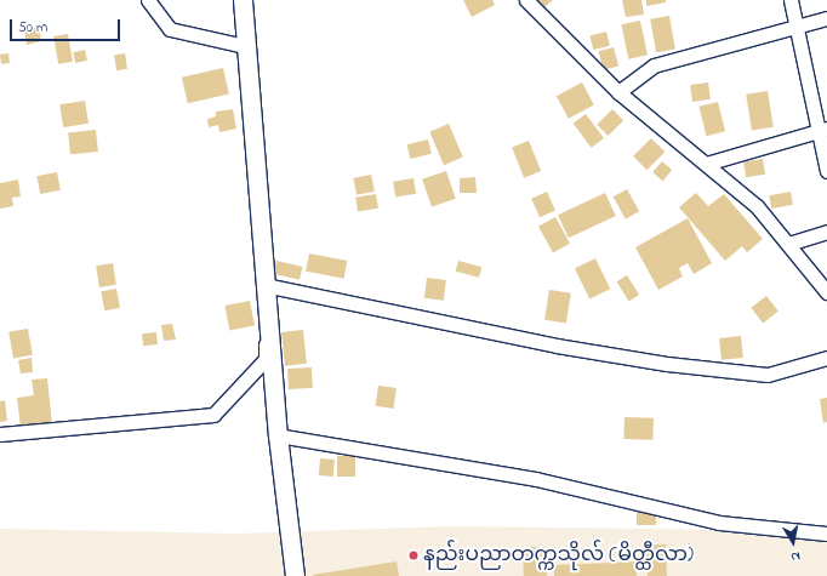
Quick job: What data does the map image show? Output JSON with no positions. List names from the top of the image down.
{
  "places": ["နည်းပညာတက္ကသိုလ် (မိတ္ထီလာ)"],
  "scale_bar": "50 m",
  "north": "bottom"
}
